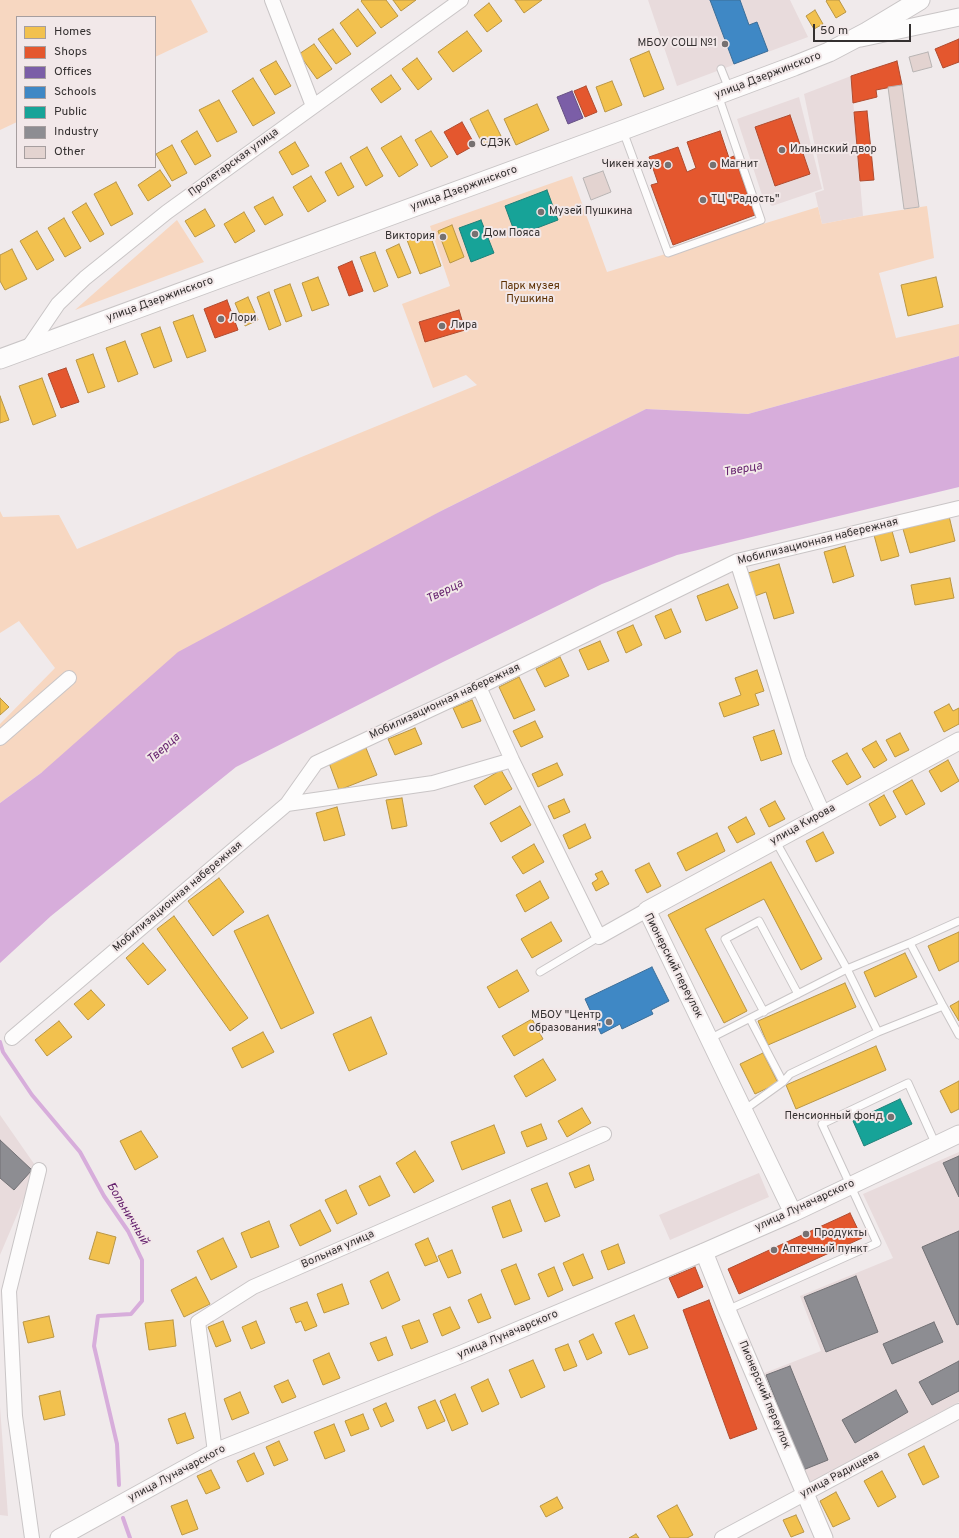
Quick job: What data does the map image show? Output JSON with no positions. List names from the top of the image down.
{
  "streets": {
    "main road": ["улица Дзержинского"],
    "street": [
      "Пролетарская улица",
      "Мобилизационная набережная",
      "улица Кирова",
      "Пионерский переулок",
      "улица Луначарского",
      "Вольная улица",
      "улица Радищева"
    ]
  },
  "crossings": [
    ["улица Дзержинского", "Пролетарская улица"],
    ["улица Кирова", "Пионерский переулок"],
    ["Пионерский переулок", "улица Луначарского"],
    ["Пионерский переулок", "улица Радищева"],
    ["улица Луначарского", "Вольная улица"]
  ],
  "water": ["Тверца", "Больничный"],
  "parks": ["Парк музея Пушкина"],
  "places": [
    "МБОУ СОШ №1",
    "СДЭК",
    "Ильинский двор",
    "Чикен хауз",
    "Магнит",
    "ТЦ \"Радость\"",
    "Музей Пушкина",
    "Дом Пояса",
    "Виктория",
    "Лори",
    "Лира",
    "МБОУ \"Центр образования\"",
    "Пенсионный фонд",
    "Продукты",
    "Аптечный пункт"
  ],
  "legend": [
    "Homes",
    "Shops",
    "Offices",
    "Schools",
    "Public",
    "Industry",
    "Other"
  ],
  "scale_bar": "50 m"
}
